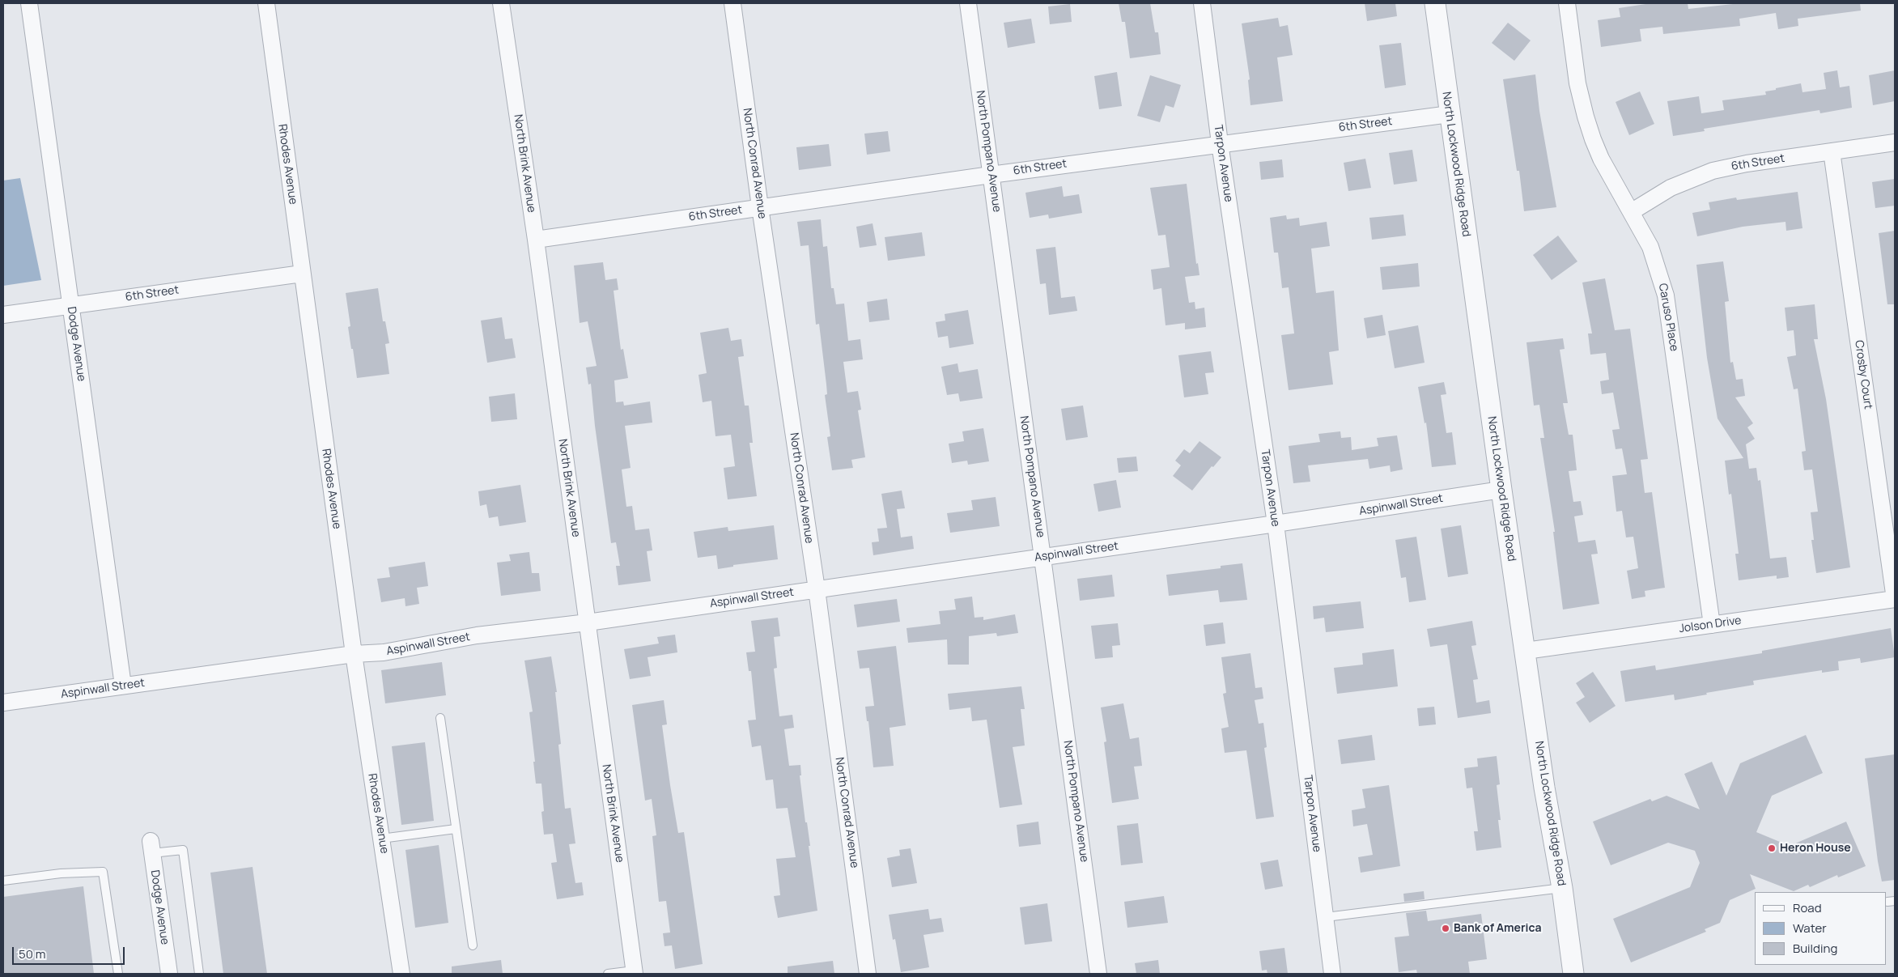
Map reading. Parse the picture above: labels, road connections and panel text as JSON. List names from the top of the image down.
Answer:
{
  "streets": {
    "street": [
      "6th Street",
      "North Pompano Avenue",
      "North Brink Avenue",
      "North Conrad Avenue",
      "Tarpon Avenue",
      "Rhodes Avenue",
      "North Lockwood Ridge Road",
      "Caruso Place",
      "Dodge Avenue",
      "Crosby Court",
      "Aspinwall Street",
      "Jolson Drive"
    ]
  },
  "crossings": [
    ["6th Street", "North Pompano Avenue"],
    ["6th Street", "North Brink Avenue"],
    ["6th Street", "North Conrad Avenue"],
    ["6th Street", "Tarpon Avenue"],
    ["6th Street", "Rhodes Avenue"],
    ["6th Street", "North Lockwood Ridge Road"],
    ["6th Street", "Caruso Place"],
    ["6th Street", "Dodge Avenue"],
    ["6th Street", "Crosby Court"],
    ["North Pompano Avenue", "Aspinwall Street"],
    ["North Brink Avenue", "Aspinwall Street"],
    ["North Conrad Avenue", "Aspinwall Street"],
    ["Tarpon Avenue", "Aspinwall Street"],
    ["Rhodes Avenue", "Aspinwall Street"],
    ["North Lockwood Ridge Road", "Aspinwall Street"],
    ["North Lockwood Ridge Road", "Jolson Drive"],
    ["Caruso Place", "Jolson Drive"],
    ["Dodge Avenue", "Aspinwall Street"],
    ["Crosby Court", "Jolson Drive"]
  ],
  "places": ["Heron House", "Bank of America"],
  "legend": ["Road", "Water", "Building"],
  "scale_bar": "50 m"
}
